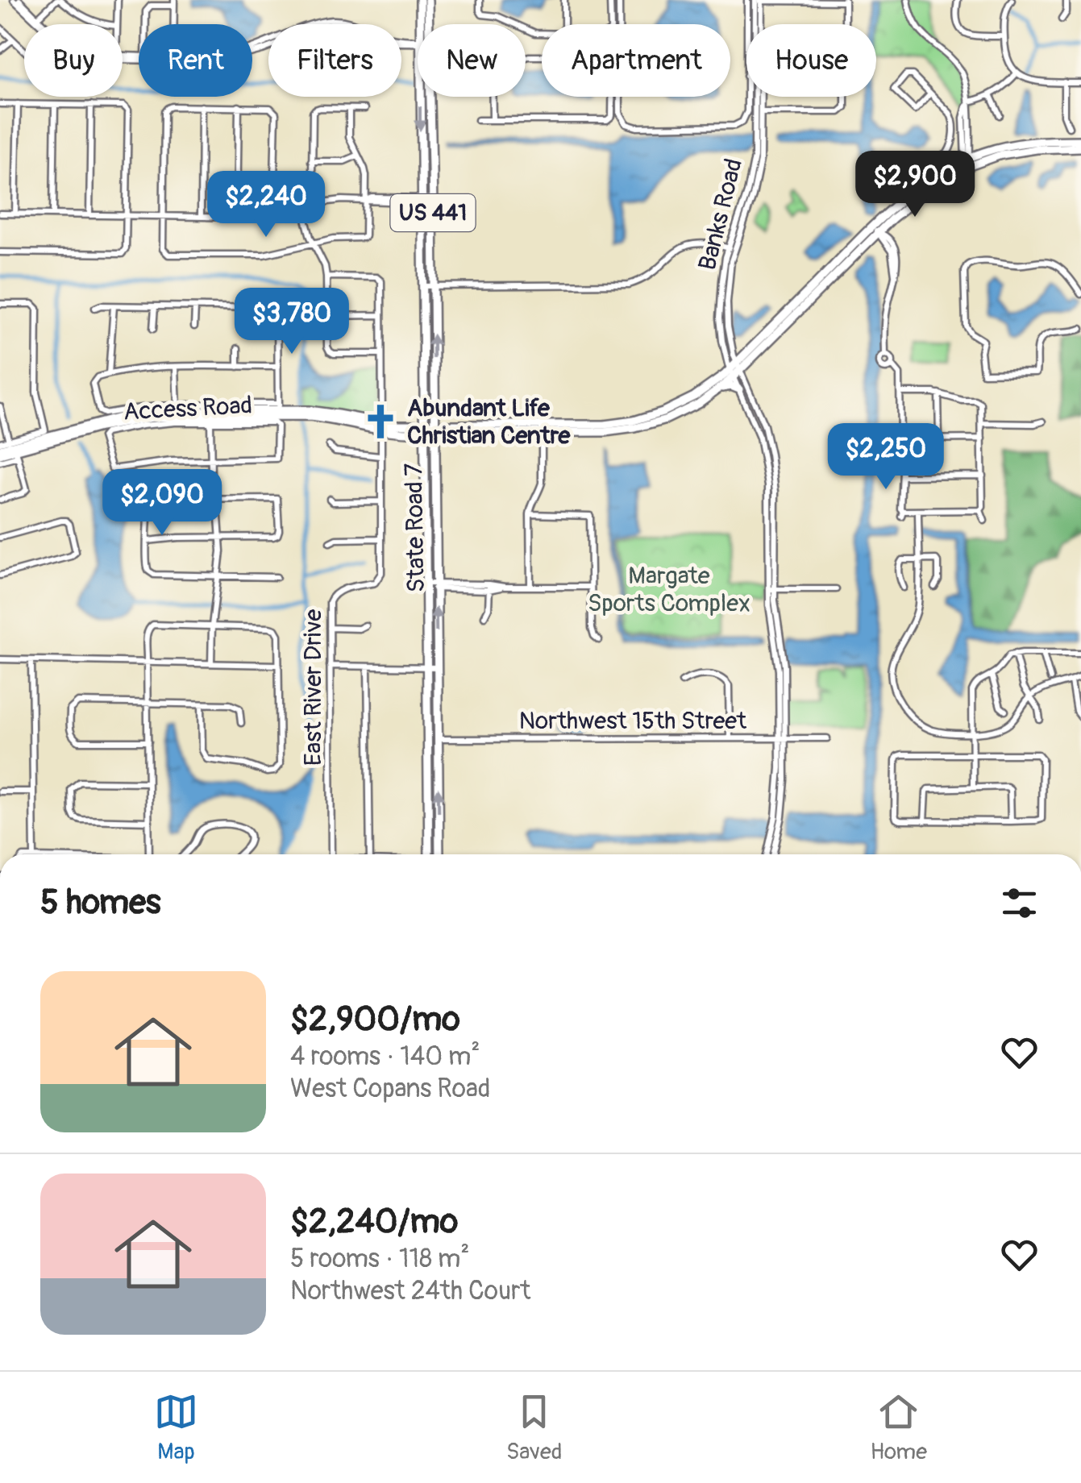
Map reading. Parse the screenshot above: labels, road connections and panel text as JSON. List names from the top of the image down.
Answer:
{
  "streets": {
    "main road": ["US 441", "State Road 7"],
    "street": [
      "Banks Road",
      "Access Road",
      "East River Drive",
      "Northwest 15th Street"
    ]
  },
  "crossings": [
    ["Banks Road", "Northwest 15th Street"],
    ["State Road 7", "Northwest 15th Street"]
  ],
  "parks": ["Margate Sports Complex"],
  "places": {
    "church": ["Abundant Life Christian Centre"]
  },
  "page": {
    "chip": [
      "Buy",
      "Rent",
      "Filters",
      "New",
      "Apartment",
      "House"
    ],
    "price": [
      "$2,900",
      "$2,240",
      "$3,780",
      "$2,250",
      "$2,090"
    ],
    "heading": "5 homes",
    "list": [
      {
        "name": "$2,900/mo",
        "note": "4 rooms · 140 m² · West Copans Road"
      },
      {
        "name": "$2,240/mo",
        "note": "5 rooms · 118 m² · Northwest 24th Court"
      }
    ],
    "tabs": ["Map", "Saved", "Home"]
  }
}
